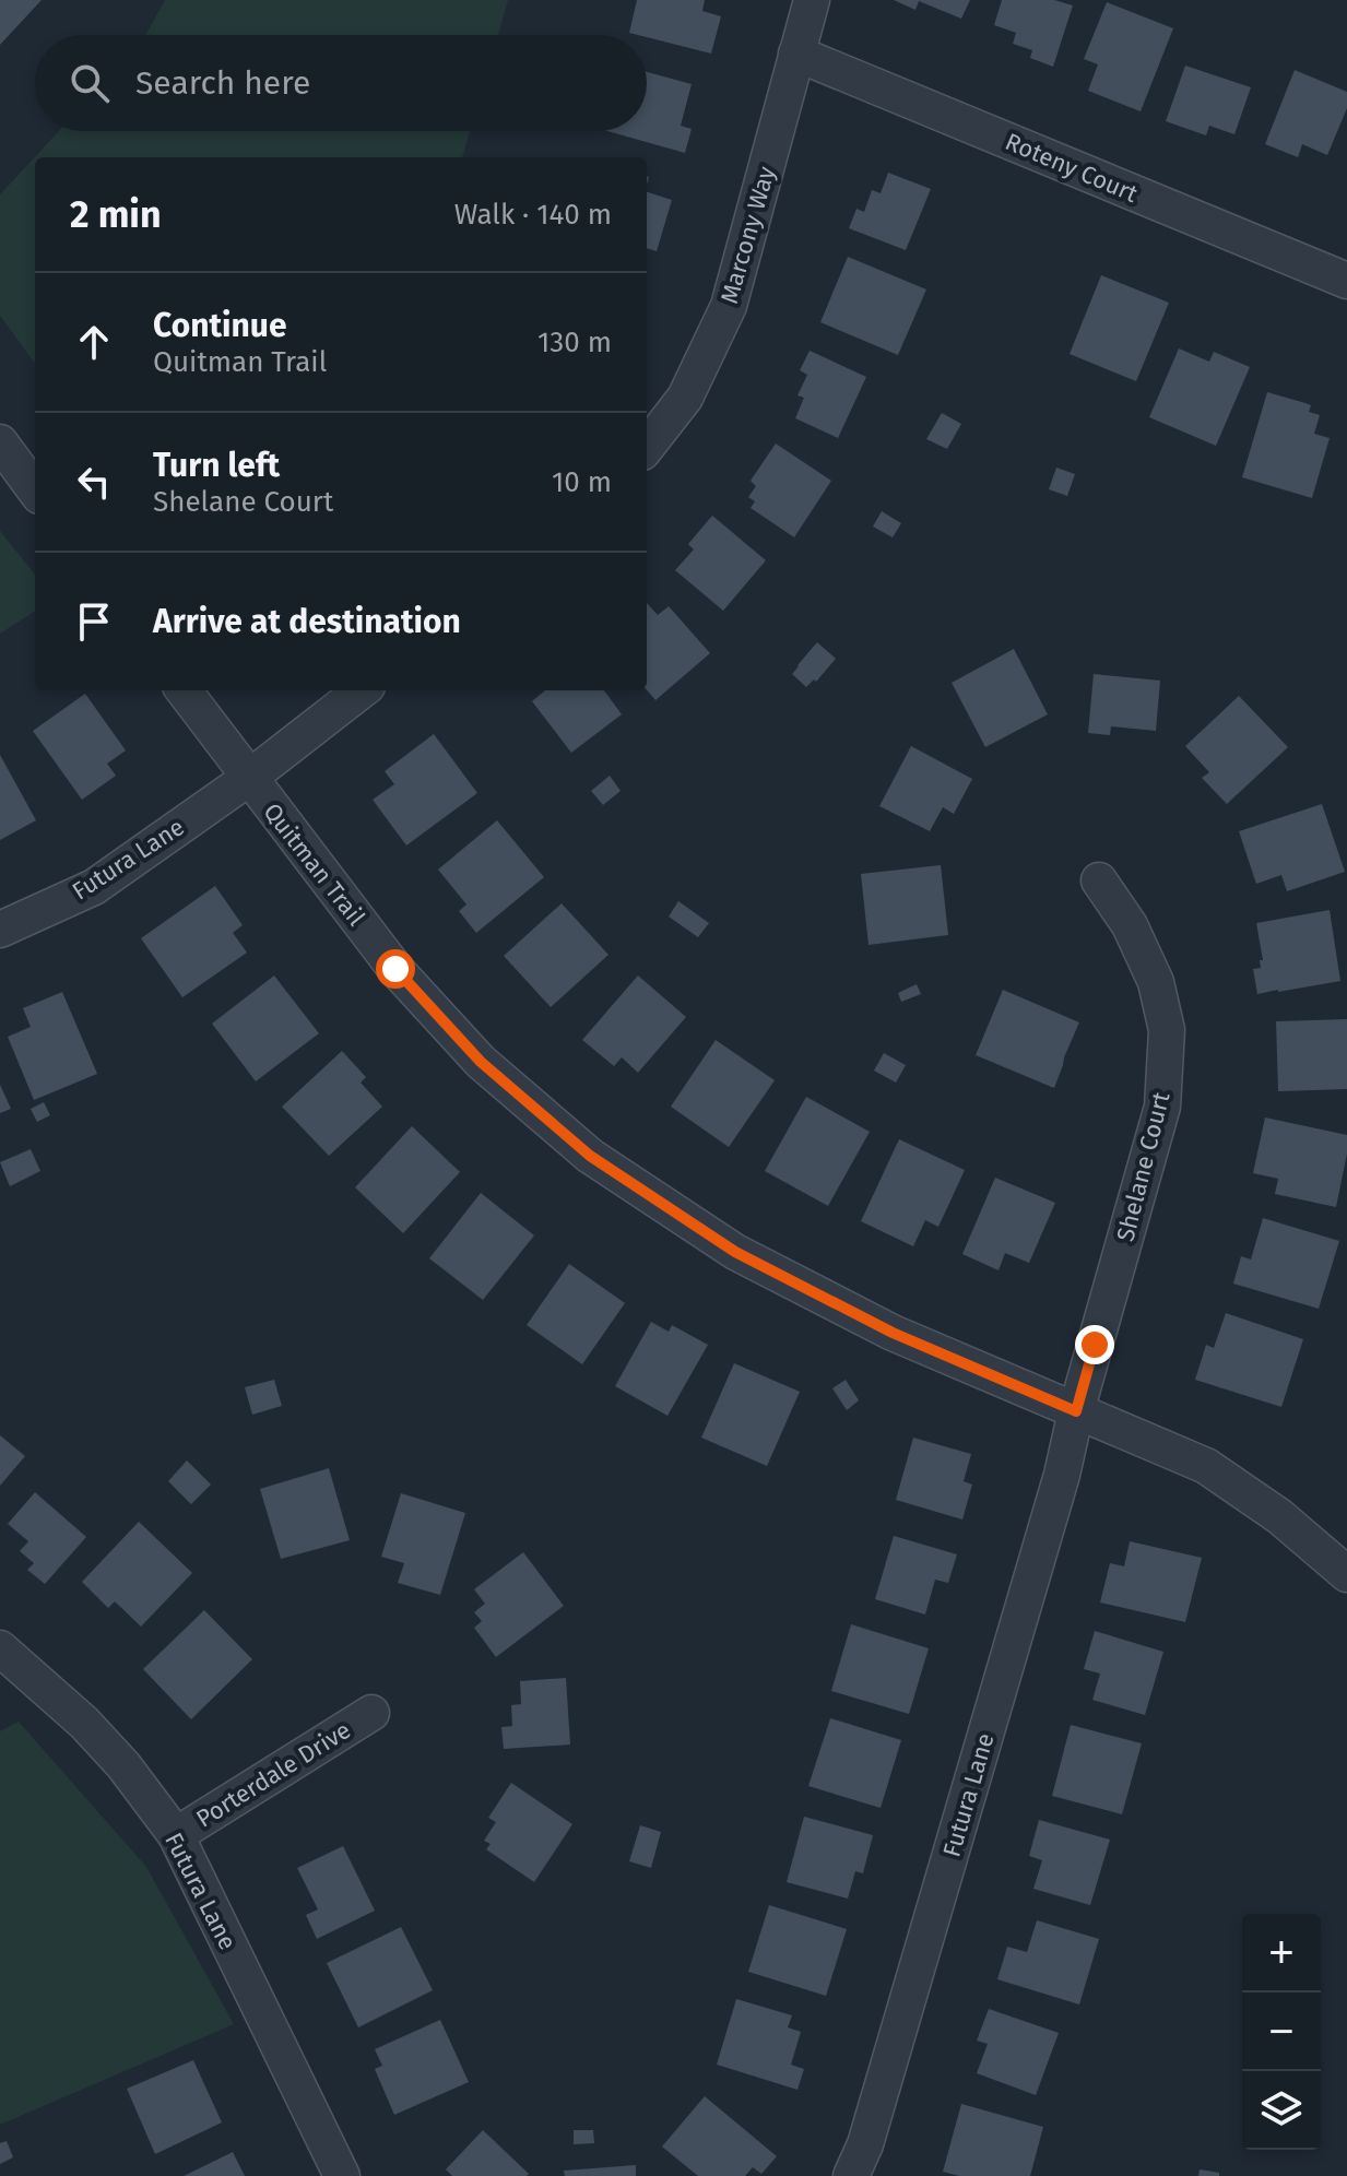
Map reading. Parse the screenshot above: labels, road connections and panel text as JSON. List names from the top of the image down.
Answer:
{
  "streets": {
    "street": [
      "Roteny Court",
      "Marcony Way",
      "Futura Lane",
      "Quitman Trail",
      "Shelane Court",
      "Porterdale Drive"
    ]
  },
  "crossings": [
    ["Roteny Court", "Marcony Way"],
    ["Futura Lane", "Quitman Trail"],
    ["Futura Lane", "Shelane Court"],
    ["Futura Lane", "Porterdale Drive"],
    ["Quitman Trail", "Shelane Court"]
  ],
  "page": {
    "search": "Search here",
    "heading": ["2 min", "Walk · 140 m"],
    "list": [
      ["Continue", "Quitman Trail", "130 m"],
      ["Turn left", "Shelane Court", "10 m"],
      "Arrive at destination"
    ],
    "map_buttons": ["+", "−"]
  }
}
